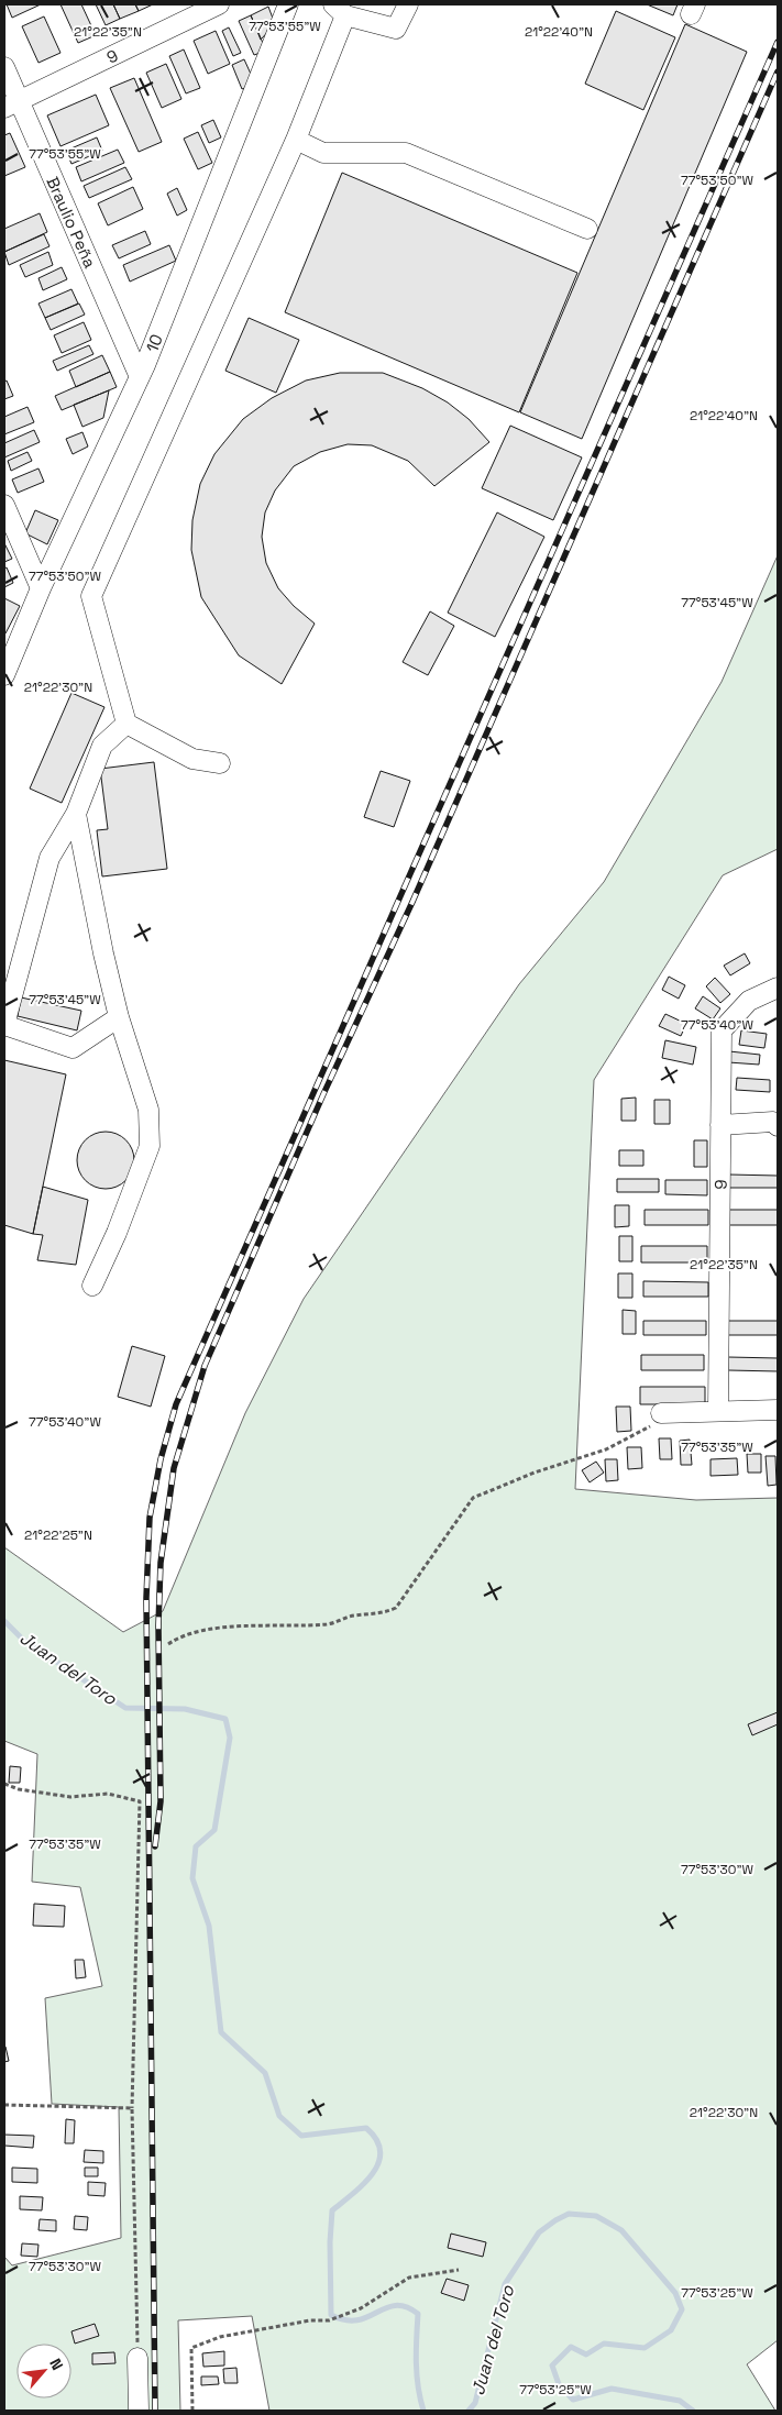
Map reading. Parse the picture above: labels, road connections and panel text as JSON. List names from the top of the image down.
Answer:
{
  "streets": {
    "street": ["9", "Braulio Peña", "10"]
  },
  "crossings": [
    ["9", "Braulio Peña"],
    ["Braulio Peña", "10"]
  ],
  "water": ["Juan del Toro"],
  "north": "top right",
  "coordinates": [
    "77°53'55\"W",
    "21°22'35\"N",
    "21°22'40\"N",
    "77°53'50\"W",
    "77°53'45\"W",
    "21°22'30\"N",
    "77°53'40\"W",
    "77°53'35\"W",
    "21°22'25\"N",
    "77°53'30\"W",
    "77°53'25\"W"
  ]
}
